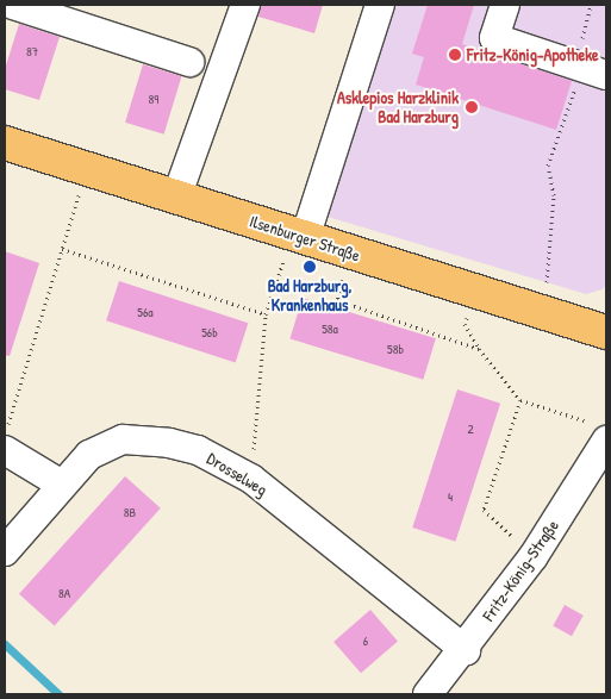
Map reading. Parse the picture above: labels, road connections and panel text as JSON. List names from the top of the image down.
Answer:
{
  "streets": {
    "main road": ["Ilsenburger Straße"],
    "street": ["Drosselweg", "Fritz-König-Straße"]
  },
  "crossings": [
    ["Drosselweg", "Fritz-König-Straße"]
  ],
  "places": ["Fritz-König-Apotheke", "Asklepios Harzklinik Bad Harzburg", "Bad Harzburg, Krankenhaus"],
  "house_numbers": [
    "87",
    "89",
    "56a",
    "58a",
    "56b",
    "58b",
    "2",
    "4",
    "8B",
    "8A",
    "6"
  ]
}
